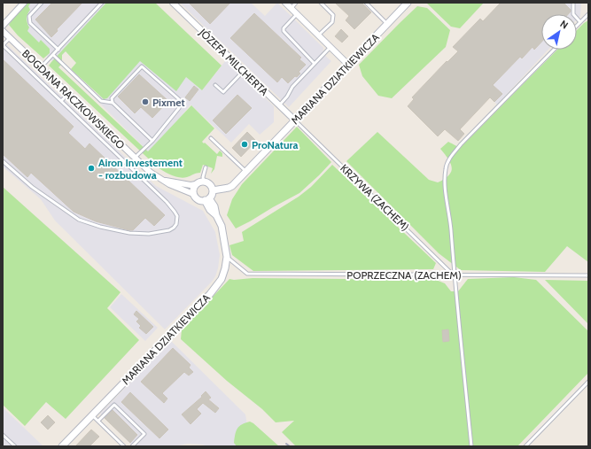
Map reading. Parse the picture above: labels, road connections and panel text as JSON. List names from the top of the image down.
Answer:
{
  "streets": {
    "street": ["JÓZEFA MILCHERTA", "MARIANA DZIATKIEWICZA", "BOGDANA RACZKOWSKIEGO"],
    "lane": ["KRZYWA (ZACHEM)", "POPRZECZNA (ZACHEM)"]
  },
  "crossings": [
    ["JÓZEFA MILCHERTA", "MARIANA DZIATKIEWICZA"],
    ["JÓZEFA MILCHERTA", "KRZYWA (ZACHEM)"],
    ["MARIANA DZIATKIEWICZA", "BOGDANA RACZKOWSKIEGO"],
    ["MARIANA DZIATKIEWICZA", "KRZYWA (ZACHEM)"],
    ["MARIANA DZIATKIEWICZA", "POPRZECZNA (ZACHEM)"],
    ["KRZYWA (ZACHEM)", "POPRZECZNA (ZACHEM)"]
  ],
  "places": ["Pixmet", "ProNatura", "Airon Investement - rozbudowa"],
  "north": "top right"
}
